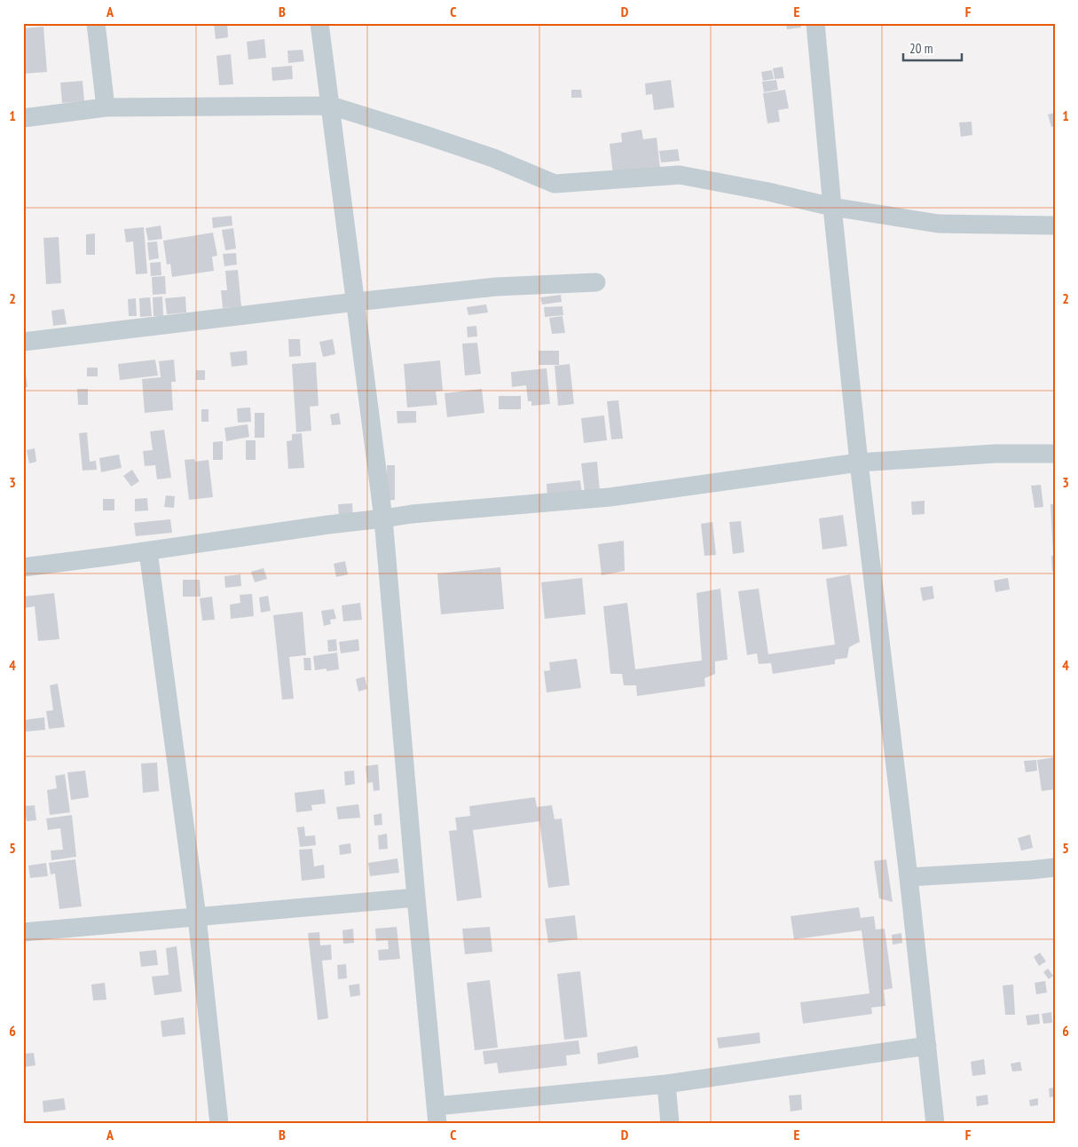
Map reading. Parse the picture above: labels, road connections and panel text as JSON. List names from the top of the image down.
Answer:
{
  "scale_bar": "20 m",
  "grid": {
    "columns": [
      "A",
      "B",
      "C",
      "D",
      "E",
      "F"
    ],
    "rows": [
      "1",
      "2",
      "3",
      "4",
      "5",
      "6"
    ]
  }
}
